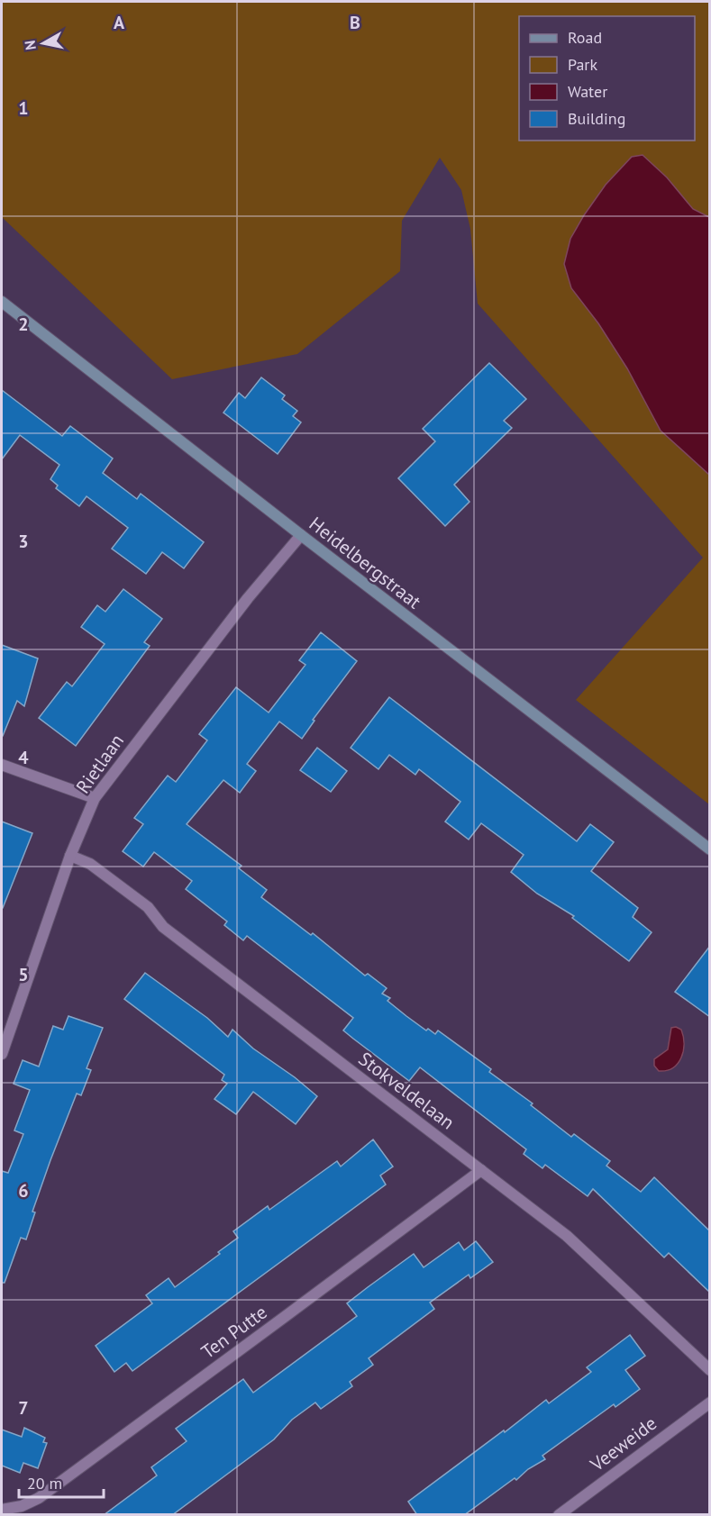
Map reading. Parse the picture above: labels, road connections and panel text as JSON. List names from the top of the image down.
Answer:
{
  "streets": {
    "main road": ["Heidelbergstraat"],
    "street": [
      "Rietlaan",
      "Stokveldelaan",
      "Ten Putte",
      "Veeweide"
    ]
  },
  "crossings": [
    ["Heidelbergstraat", "Rietlaan"],
    ["Rietlaan", "Stokveldelaan"],
    ["Stokveldelaan", "Ten Putte"]
  ],
  "legend": [
    "Road",
    "Park",
    "Water",
    "Building"
  ],
  "scale_bar": "20 m",
  "north": "left",
  "grid": {
    "columns": ["A", "B"],
    "rows": [
      "1",
      "2",
      "3",
      "4",
      "5",
      "6",
      "7"
    ]
  }
}
